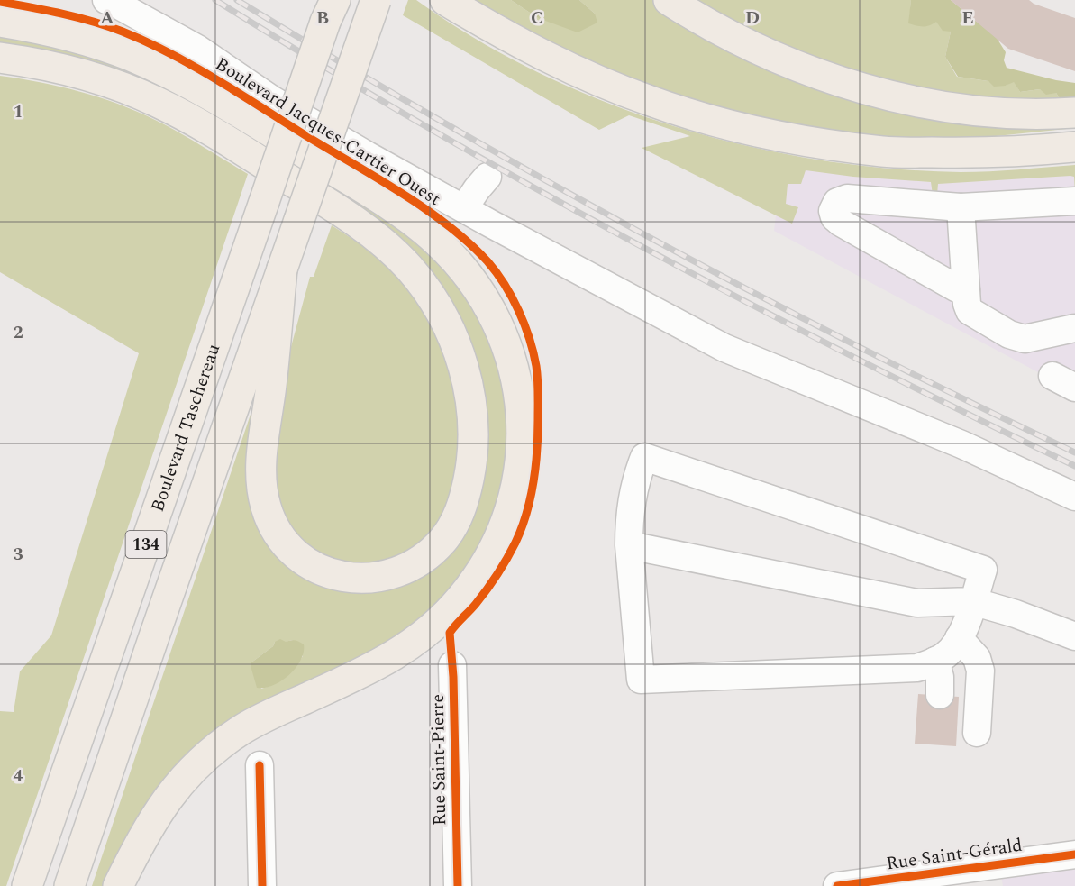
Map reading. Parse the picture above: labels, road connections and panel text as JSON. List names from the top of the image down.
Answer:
{
  "streets": {
    "highway": ["Boulevard Taschereau", "134"],
    "street": ["Rue Saint-Pierre", "Rue Saint-Gérald"],
    "cycle path": ["Boulevard Jacques-Cartier Ouest"]
  },
  "grid": {
    "columns": [
      "A",
      "B",
      "C",
      "D",
      "E"
    ],
    "rows": [
      "1",
      "2",
      "3",
      "4"
    ]
  }
}
